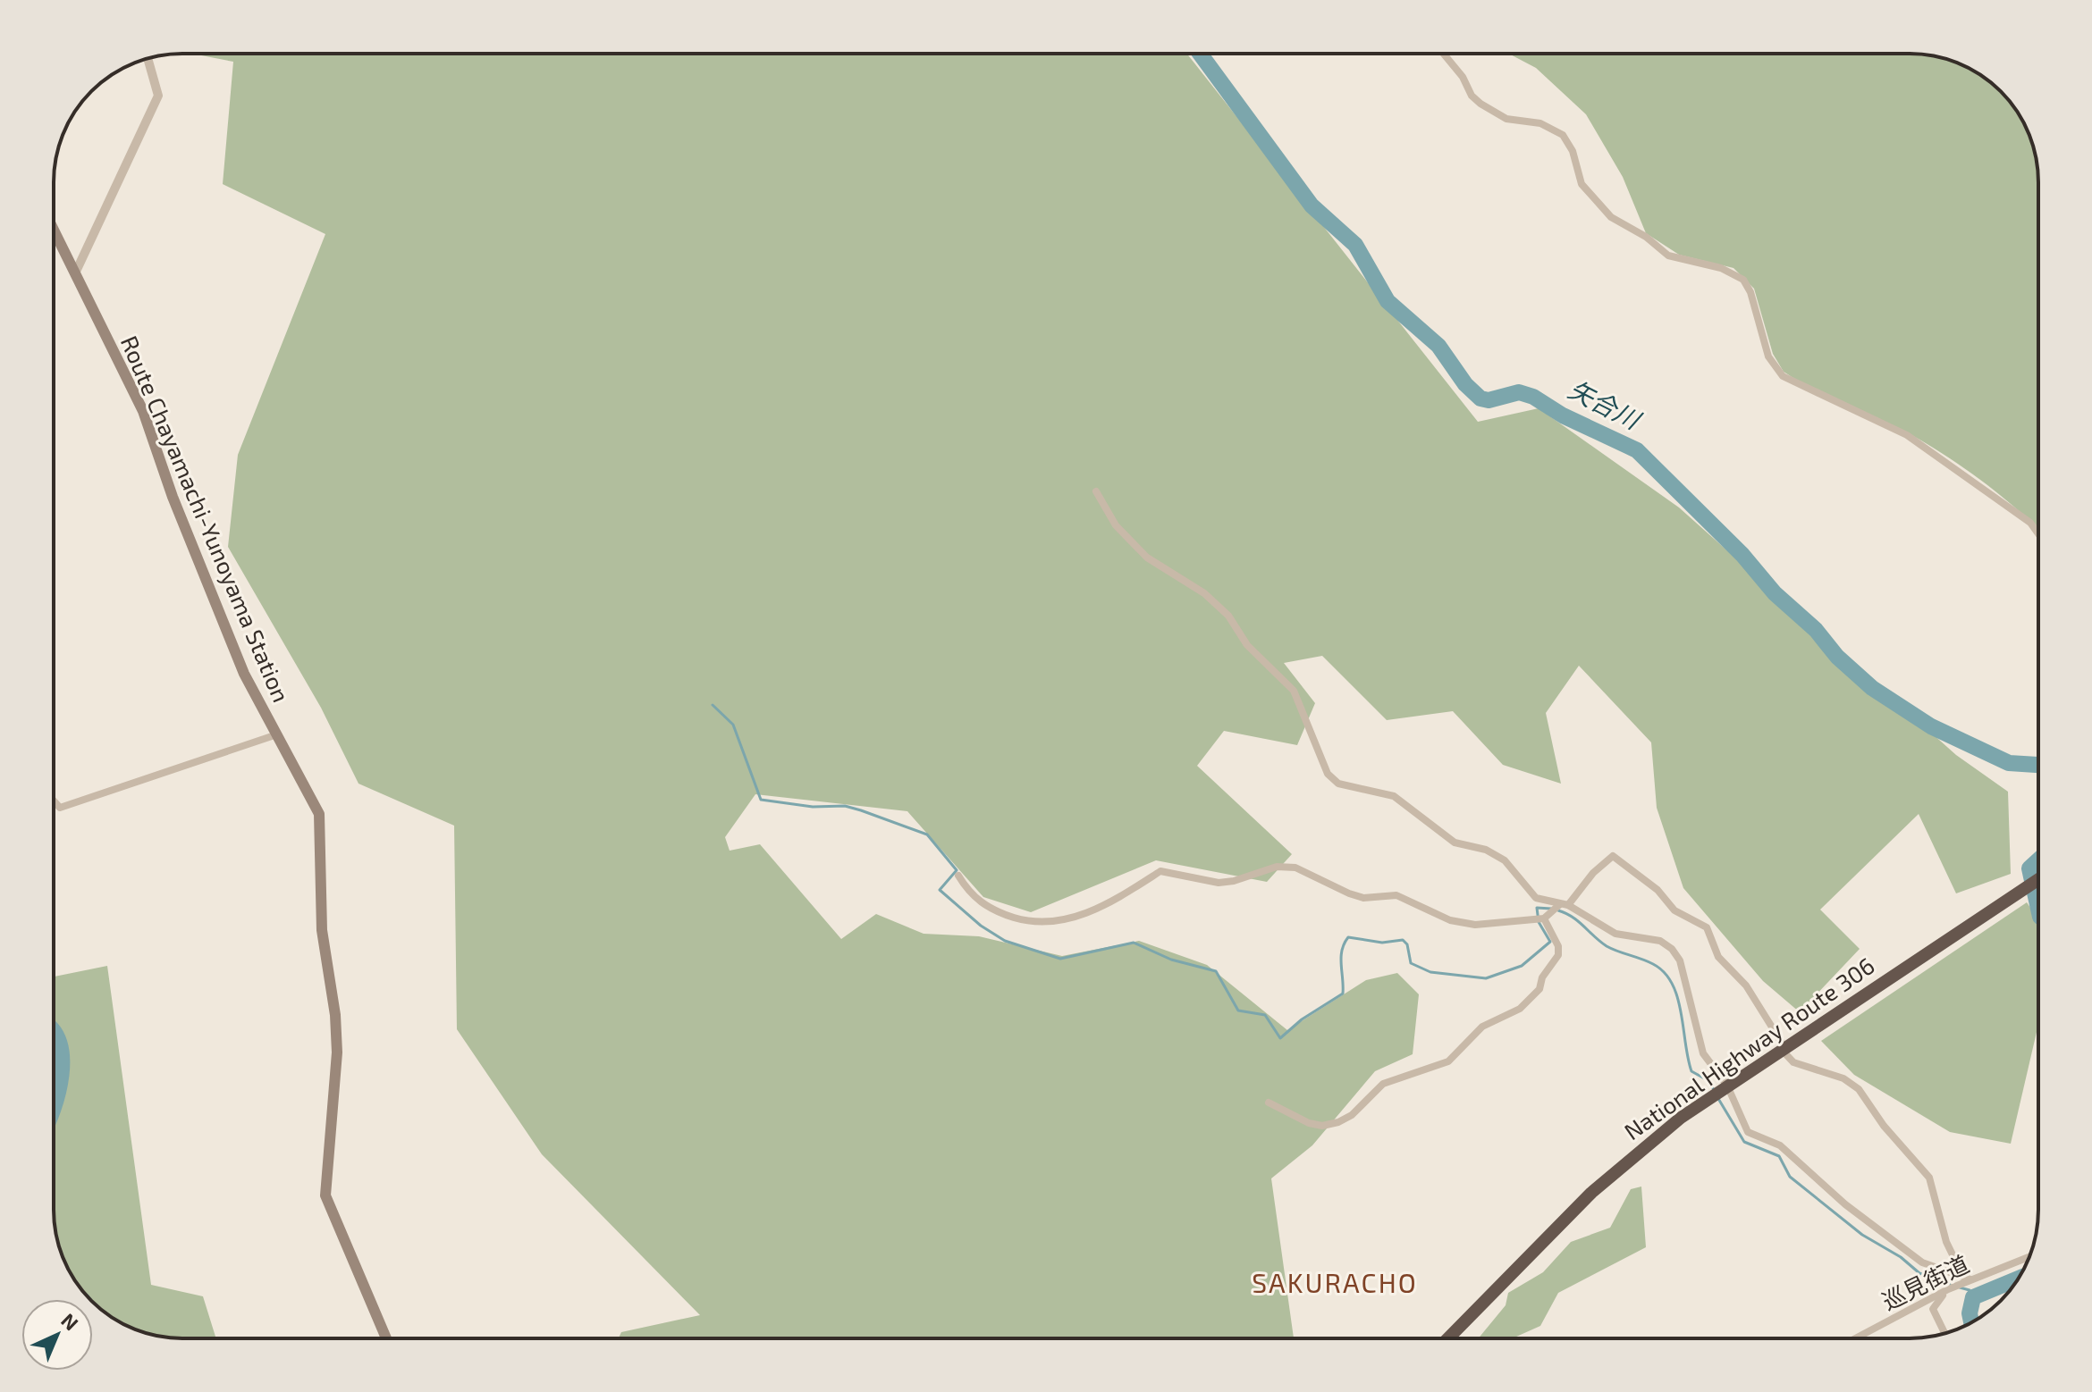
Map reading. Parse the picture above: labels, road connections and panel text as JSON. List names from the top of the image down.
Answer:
{
  "streets": {
    "highway": ["National Highway Route 306"],
    "main road": ["Route Chayamachi-Yunoyama Station"],
    "street": ["巡見街道"]
  },
  "districts": ["SAKURACHO"],
  "water": ["矢合川"],
  "north": "top right"
}
